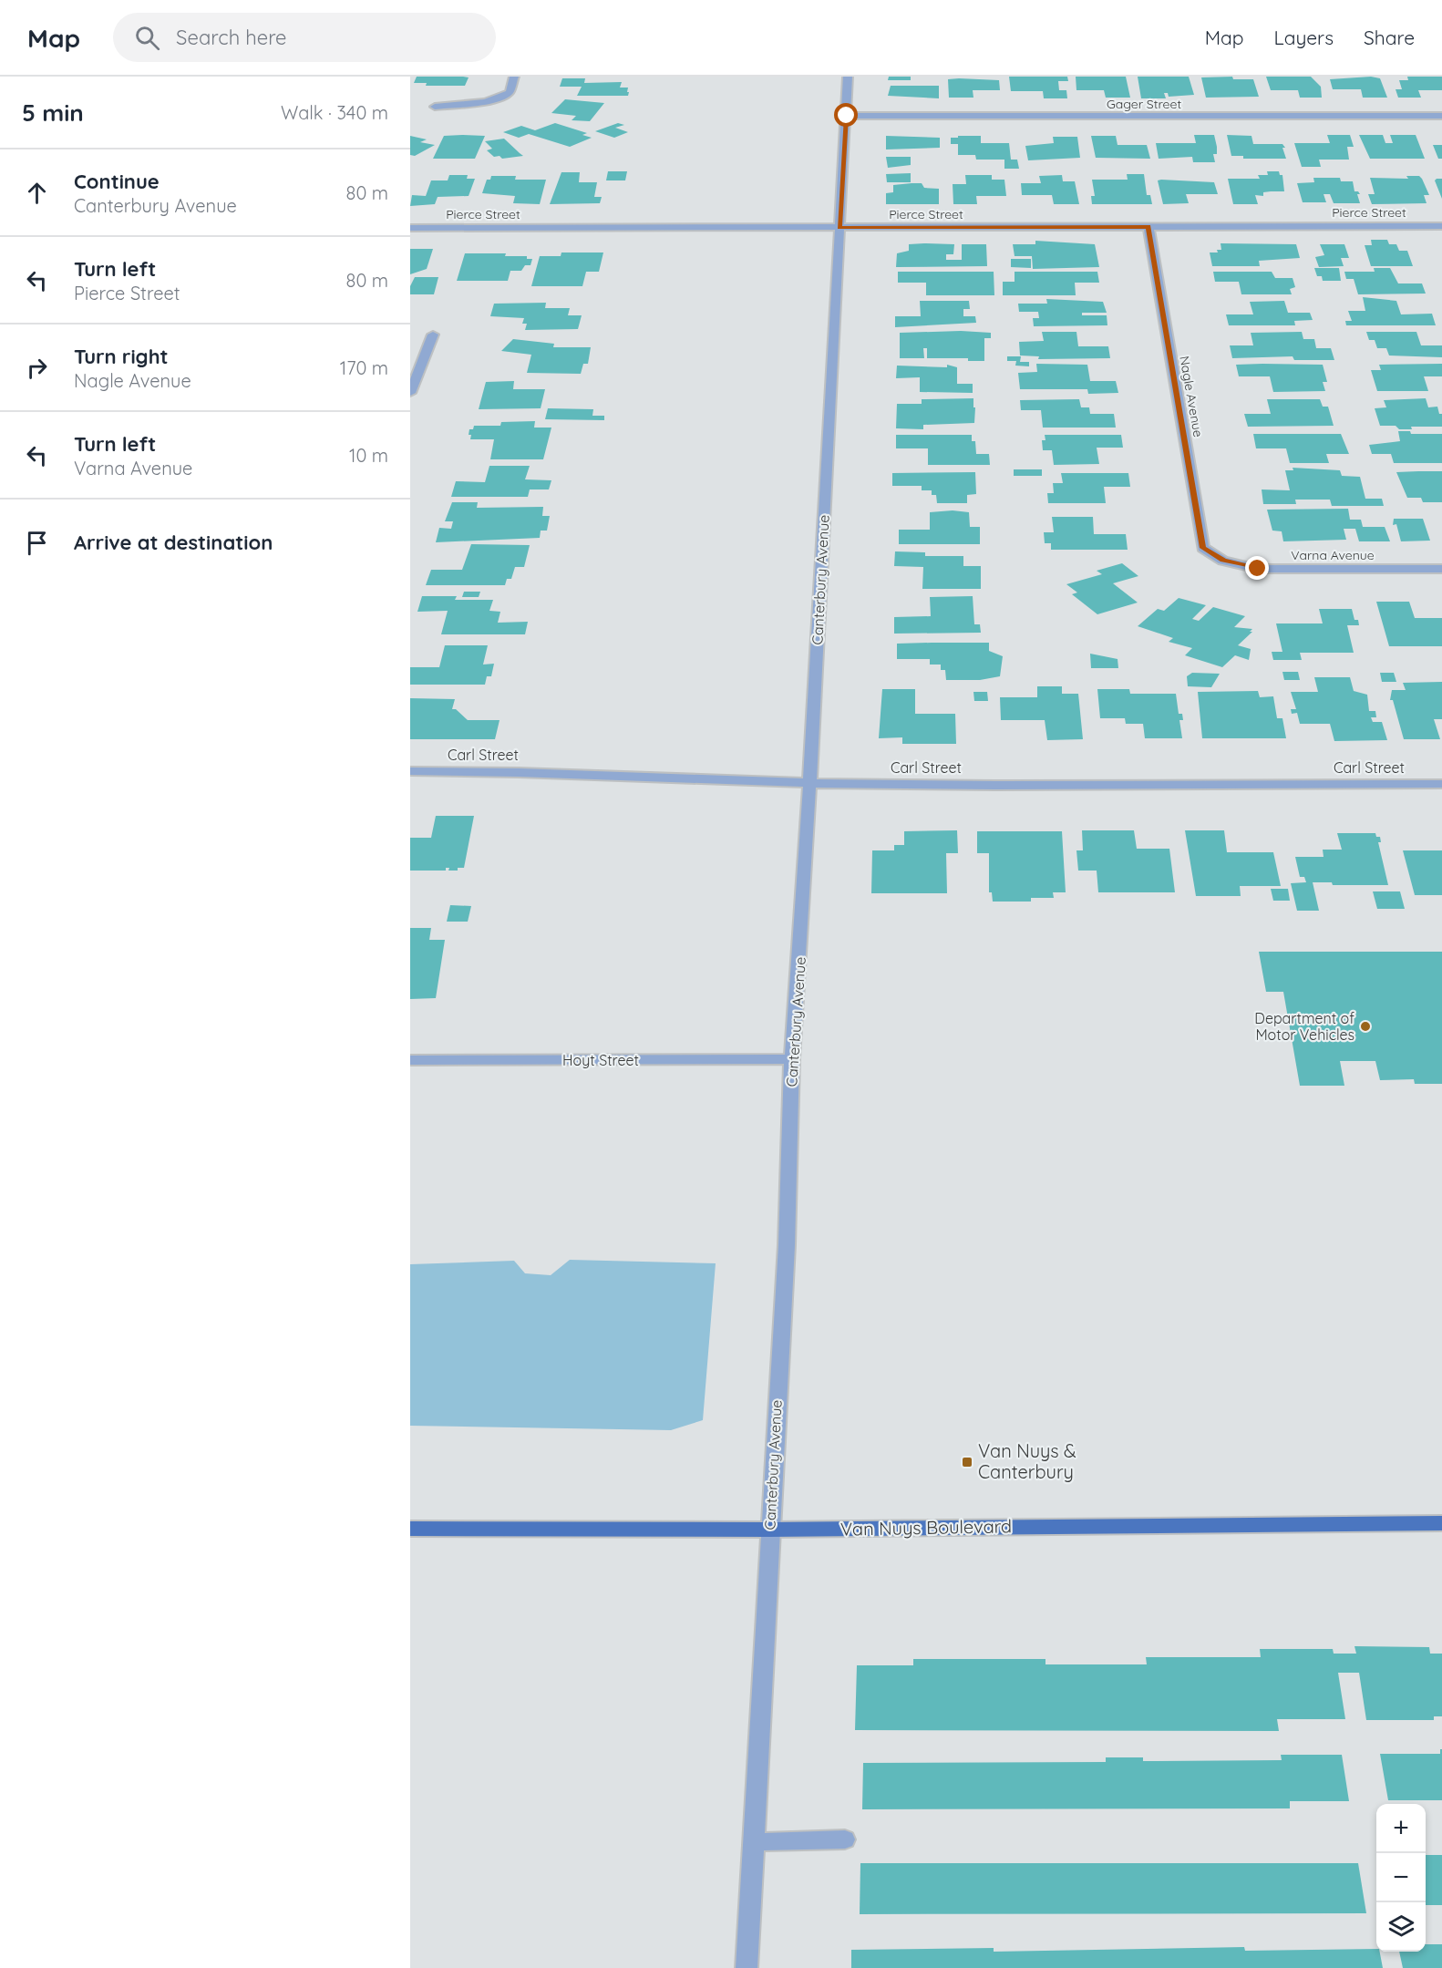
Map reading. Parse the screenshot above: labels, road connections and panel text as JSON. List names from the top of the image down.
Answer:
{
  "streets": {
    "main road": ["Van Nuys Boulevard"],
    "street": [
      "Gager Street",
      "Pierce Street",
      "Nagle Avenue",
      "Varna Avenue",
      "Canterbury Avenue",
      "Carl Street",
      "Hoyt Street"
    ]
  },
  "crossings": [
    ["Gager Street", "Canterbury Avenue"],
    ["Pierce Street", "Nagle Avenue"],
    ["Pierce Street", "Canterbury Avenue"],
    ["Nagle Avenue", "Varna Avenue"],
    ["Canterbury Avenue", "Carl Street"],
    ["Canterbury Avenue", "Hoyt Street"],
    ["Canterbury Avenue", "Van Nuys Boulevard"]
  ],
  "places": {
    "other": ["Department of Motor Vehicles"],
    "transit": ["Van Nuys & Canterbury"]
  },
  "page": {
    "header": "Map",
    "search": "Search here",
    "nav": ["Map", "Layers", "Share"],
    "heading": ["5 min", "Walk · 340 m"],
    "list": [
      ["Continue", "Canterbury Avenue", "80 m"],
      ["Turn left", "Pierce Street", "80 m"],
      ["Turn right", "Nagle Avenue", "170 m"],
      ["Turn left", "Varna Avenue", "10 m"],
      "Arrive at destination"
    ],
    "map_buttons": ["+", "−"]
  }
}
